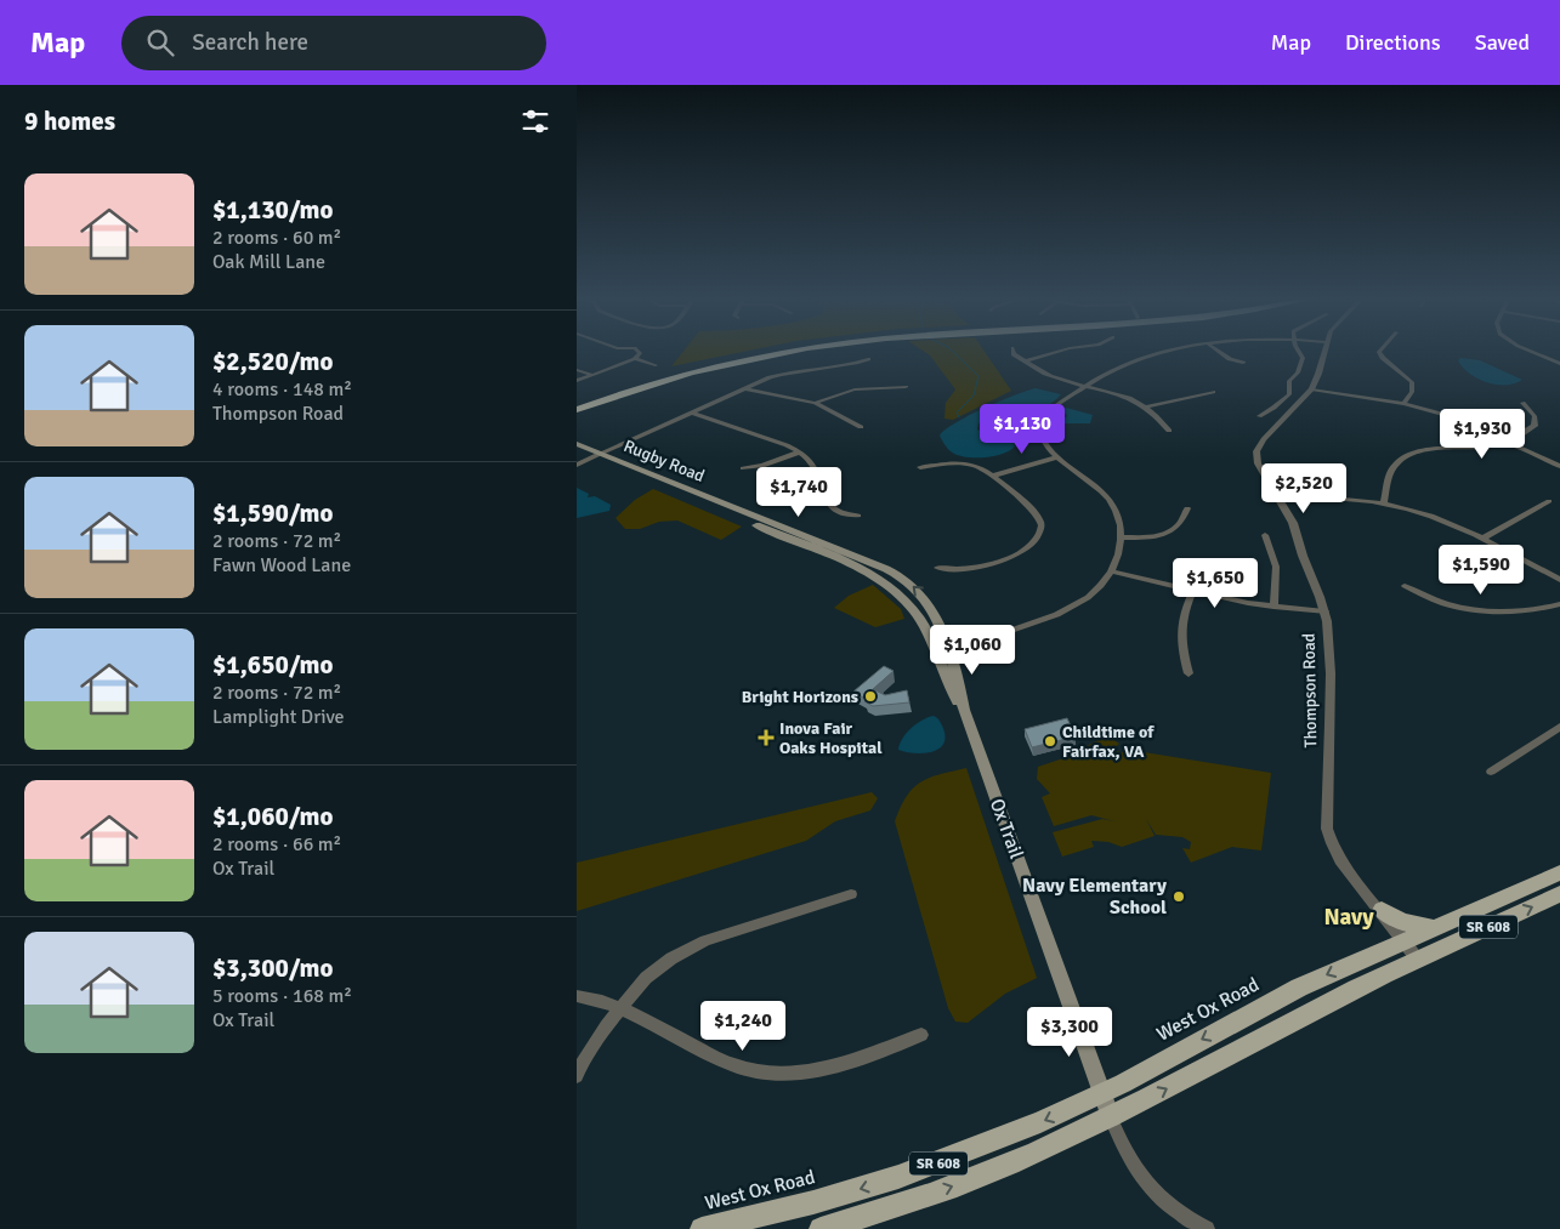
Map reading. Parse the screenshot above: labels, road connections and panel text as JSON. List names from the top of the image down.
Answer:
{
  "streets": {
    "main road": [
      "Rugby Road",
      "Ox Trail",
      "SR 608",
      "West Ox Road"
    ],
    "street": ["Thompson Road"]
  },
  "crossings": [
    ["Rugby Road", "Ox Trail"],
    ["Thompson Road", "SR 608"],
    ["Thompson Road", "West Ox Road"],
    ["Ox Trail", "SR 608"],
    ["Ox Trail", "West Ox Road"]
  ],
  "districts": ["Navy"],
  "places": {
    "other": ["Bright Horizons", "Childtime of Fairfax, VA", "Navy Elementary School"],
    "health": ["Inova Fair Oaks Hospital"]
  },
  "page": {
    "header": "Map",
    "search": "Search here",
    "nav": ["Map", "Directions", "Saved"],
    "heading": "9 homes",
    "list": [
      {
        "name": "$1,130/mo",
        "note": "2 rooms · 60 m² · Oak Mill Lane"
      },
      {
        "name": "$2,520/mo",
        "note": "4 rooms · 148 m² · Thompson Road"
      },
      {
        "name": "$1,590/mo",
        "note": "2 rooms · 72 m² · Fawn Wood Lane"
      },
      {
        "name": "$1,650/mo",
        "note": "2 rooms · 72 m² · Lamplight Drive"
      },
      {
        "name": "$1,060/mo",
        "note": "2 rooms · 66 m² · Ox Trail"
      },
      {
        "name": "$3,300/mo",
        "note": "5 rooms · 168 m² · Ox Trail"
      }
    ],
    "price": [
      "$1,130",
      "$1,930",
      "$2,520",
      "$1,740",
      "$1,590",
      "$1,650",
      "$1,060",
      "$1,240",
      "$3,300"
    ]
  }
}
